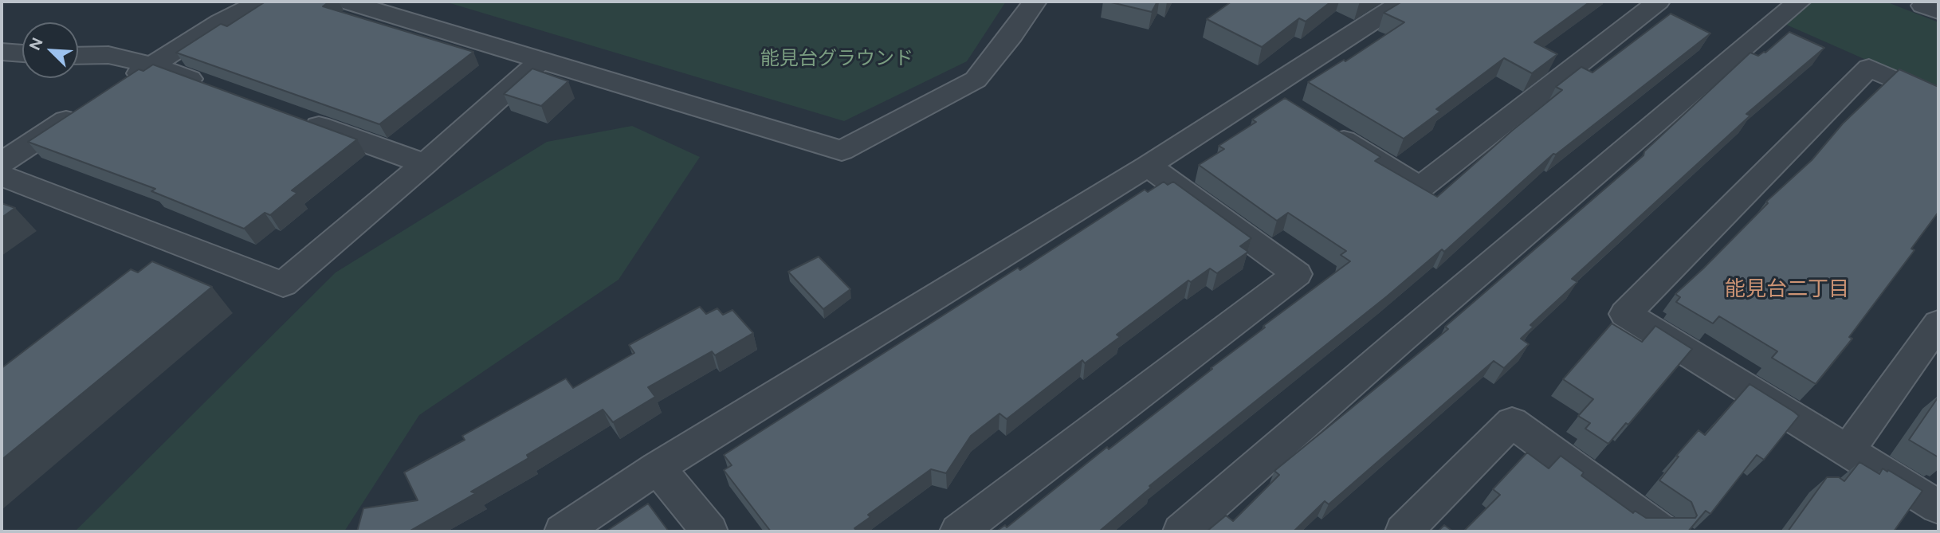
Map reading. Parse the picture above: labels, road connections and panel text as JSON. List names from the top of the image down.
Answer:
{
  "districts": ["能見台二丁目"],
  "parks": ["能見台グラウンド"],
  "north": "top left"
}
